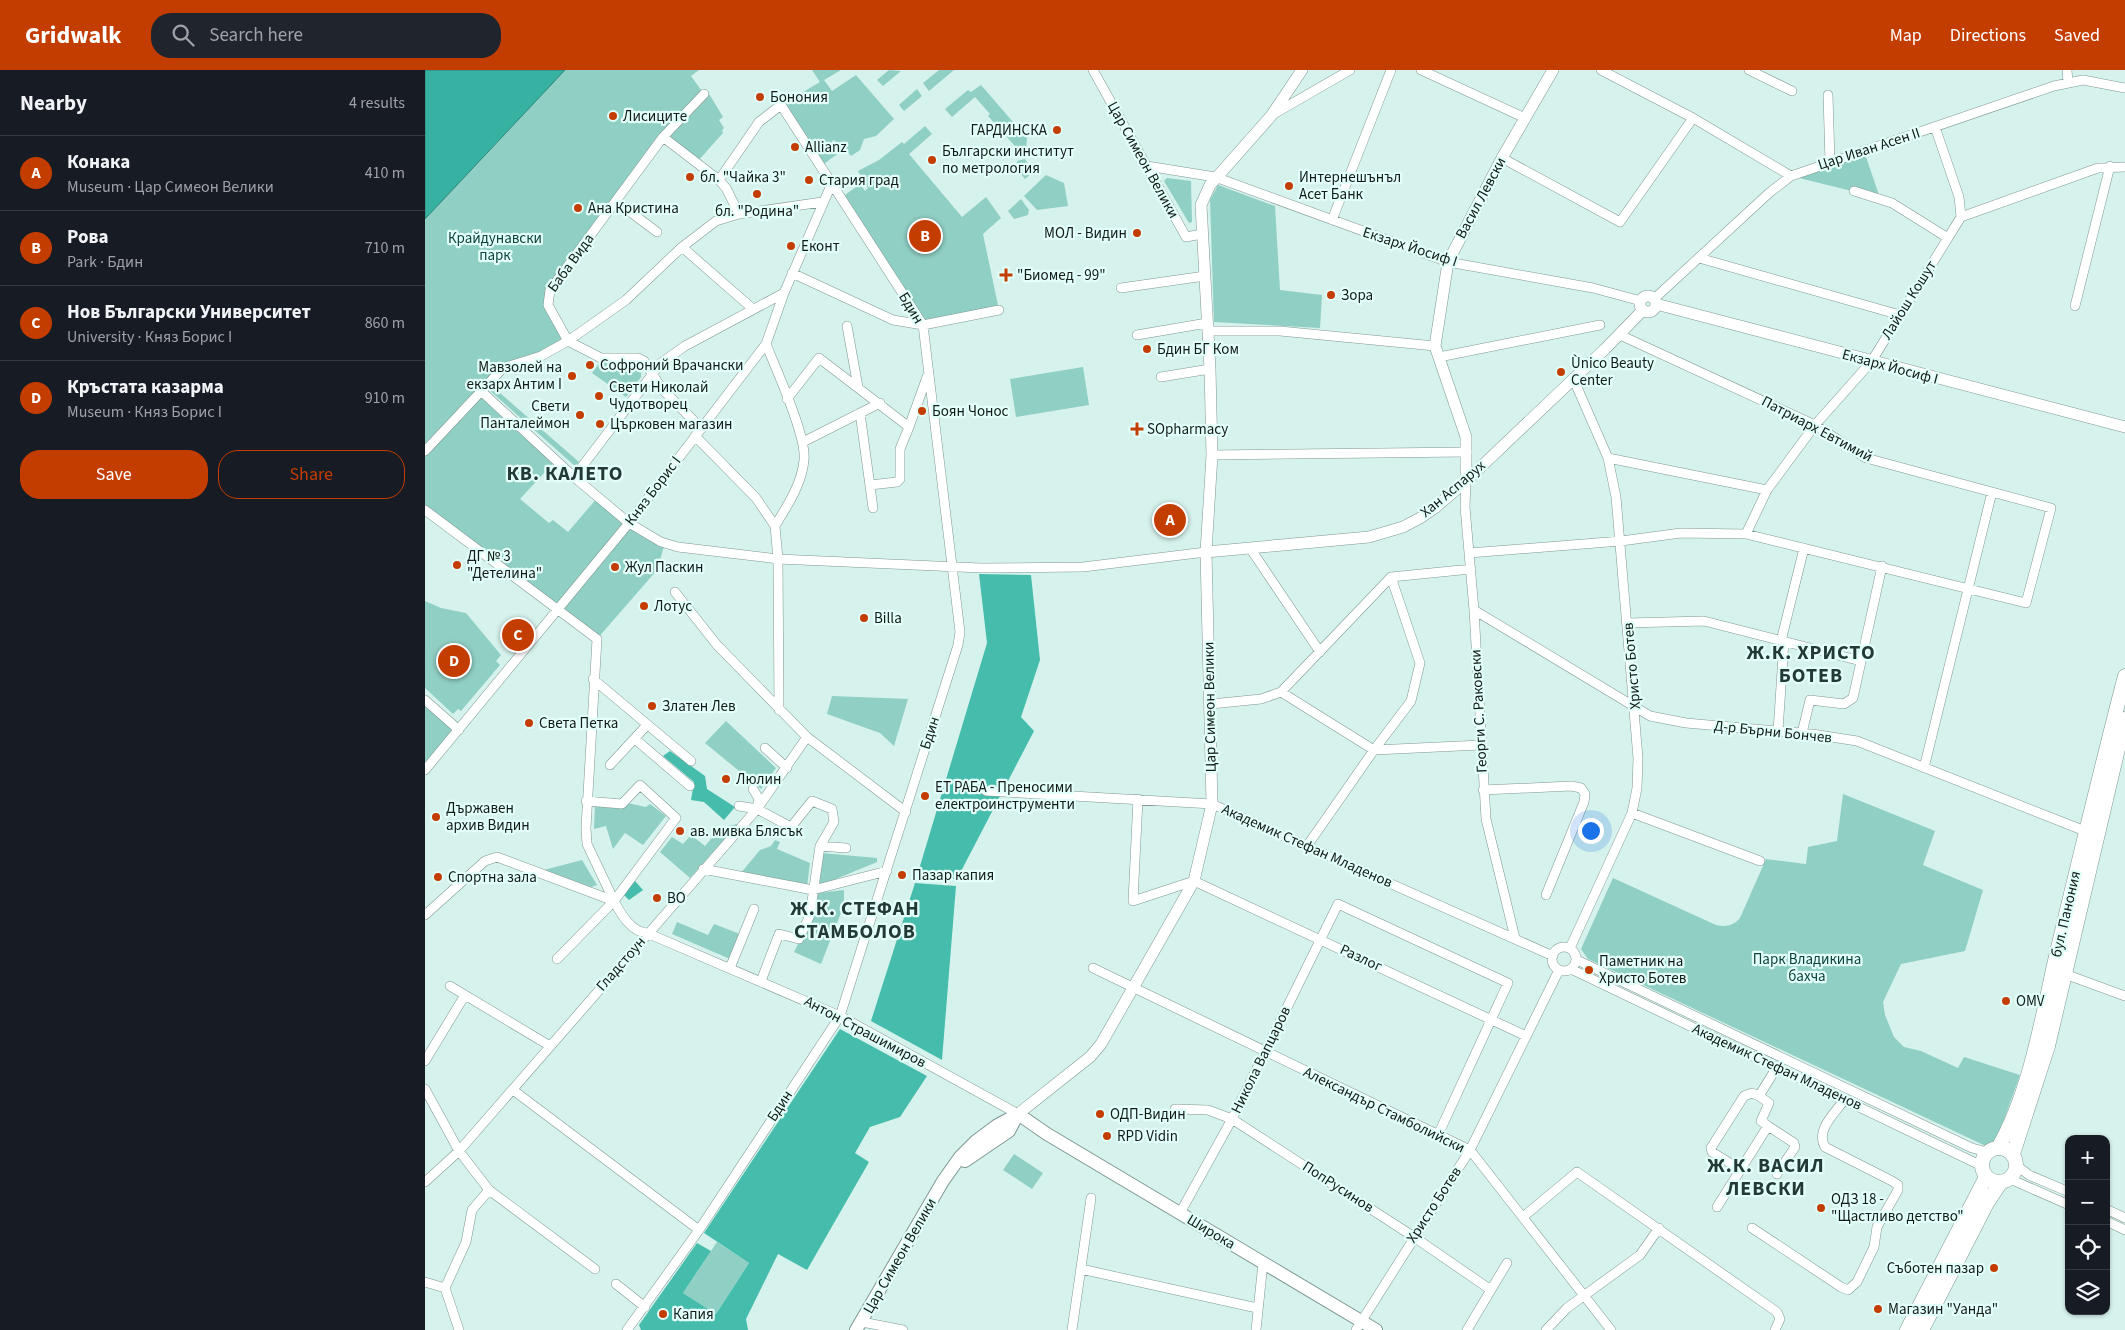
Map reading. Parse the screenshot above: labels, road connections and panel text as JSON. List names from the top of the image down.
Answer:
{
  "streets": {
    "main road": [
      "Цар Симеон Велики",
      "бул. Панония",
      "Антон Страшимиров",
      "Широка"
    ],
    "street": [
      "Цар Иван Асен II",
      "Васил Левски",
      "Екзарх Йосиф I",
      "Баба Вида",
      "Лайош Кошут",
      "Бдин",
      "Патриарх Евтимий",
      "Хан Аспарух",
      "Княз Борис I",
      "Христо Ботев",
      "Георги С. Раковски",
      "Д-р Бърни Бончев",
      "Академик Стефан Младенов",
      "Разлог",
      "Гладстоун",
      "Никола Вапцаров",
      "Александър Стамболийски",
      "ПопРусинов"
    ]
  },
  "crossings": [
    ["Цар Иван Асен II", "Екзарх Йосиф I"],
    ["Цар Симеон Велики", "Екзарх Йосиф I"],
    ["Цар Симеон Велики", "Хан Аспарух"],
    ["Цар Симеон Велики", "Академик Стефан Младенов"],
    ["Цар Симеон Велики", "Разлог"],
    ["Цар Симеон Велики", "Антон Страшимиров"],
    ["Цар Симеон Велики", "Александър Стамболийски"],
    ["Васил Левски", "Екзарх Йосиф I"],
    ["Васил Левски", "Хан Аспарух"],
    ["Васил Левски", "Георги С. Раковски"],
    ["Екзарх Йосиф I", "Лайош Кошут"],
    ["Екзарх Йосиф I", "Хан Аспарух"],
    ["Лайош Кошут", "Патриарх Евтимий"],
    ["Бдин", "Княз Борис I"],
    ["Бдин", "Антон Страшимиров"],
    ["Патриарх Евтимий", "Хан Аспарух"],
    ["Хан Аспарух", "Христо Ботев"],
    ["Хан Аспарух", "Георги С. Раковски"],
    ["Княз Борис I", "Антон Страшимиров"],
    ["Христо Ботев", "Д-р Бърни Бончев"],
    ["Христо Ботев", "Академик Стефан Младенов"],
    ["Христо Ботев", "Разлог"],
    ["Христо Ботев", "Александър Стамболийски"],
    ["Христо Ботев", "ПопРусинов"],
    ["Христо Ботев", "Широка"],
    ["Георги С. Раковски", "Д-р Бърни Бончев"],
    ["Георги С. Раковски", "Академик Стефан Младенов"],
    ["Д-р Бърни Бончев", "бул. Панония"],
    ["Академик Стефан Младенов", "бул. Панония"],
    ["Разлог", "Никола Вапцаров"],
    ["Гладстоун", "Антон Страшимиров"],
    ["Антон Страшимиров", "Широка"],
    ["Никола Вапцаров", "Александър Стамболийски"],
    ["Никола Вапцаров", "ПопРусинов"],
    ["Никола Вапцаров", "Широка"]
  ],
  "districts": [
    "КВ. КАЛЕТО",
    "Ж.К. ХРИСТО БОТЕВ",
    "Ж.К. СТЕФАН СТАМБОЛОВ",
    "Ж.К. ВАСИЛ ЛЕВСКИ"
  ],
  "parks": ["Крайдунавски парк", "Парк Владикина бахча"],
  "places": {
    "other": [
      "Бонония",
      "Лисиците",
      "ГАРДИНСКА",
      "Allianz",
      "Български институт по метрология",
      "бл. \"Чайка 3\"",
      "Стария град",
      "Интернешънъл Асет Банк",
      "бл. \"Родина\"",
      "Ана Кристина",
      "МОЛ - Видин",
      "Еконт",
      "Зора",
      "Бдин БГ Ком",
      "Софроний Врачански",
      "Ùnico Beauty Center",
      "Мавзолей на екзарх Антим I",
      "Свети Николай Чудотворец",
      "Боян Чонос",
      "Свети Панталеймон",
      "Църковен магазин",
      "ДГ № 3 \"Детелина\"",
      "Жул Паскин",
      "Лотус",
      "Billa",
      "Златен Лев",
      "Света Петка",
      "Люлин",
      "ЕТ РАБА - Преносими електроинструменти",
      "Държавен архив Видин",
      "ав. мивка Блясък",
      "Пазар капия",
      "Спортна зала",
      "ВО",
      "Паметник на Христо Ботев",
      "OMV",
      "ОДП-Видин",
      "RPD Vidin",
      "ОДЗ 18 - \"Щастливо детство\"",
      "Съботен пазар",
      "Магазин \"Уанда\"",
      "Капия"
    ],
    "health": ["\"Биомед - 99\"", "SOpharmacy"]
  },
  "page": {
    "header": "Gridwalk",
    "search": "Search here",
    "nav": ["Map", "Directions", "Saved"],
    "heading": ["Nearby", "4 results"],
    "list": [
      {
        "mark": "A",
        "name": "Конака",
        "note": "Museum · Цар Симеон Велики",
        "value": "410 m"
      },
      {
        "mark": "B",
        "name": "Рова",
        "note": "Park · Бдин",
        "value": "710 m"
      },
      {
        "mark": "C",
        "name": "Нов Български Университет",
        "note": "University · Княз Борис I",
        "value": "860 m"
      },
      {
        "mark": "D",
        "name": "Кръстата казарма",
        "note": "Museum · Княз Борис I",
        "value": "910 m"
      }
    ],
    "pins": [
      "B",
      "A",
      "C",
      "D"
    ],
    "buttons": ["Save", "Share"],
    "map_buttons": ["+", "−"]
  }
}
